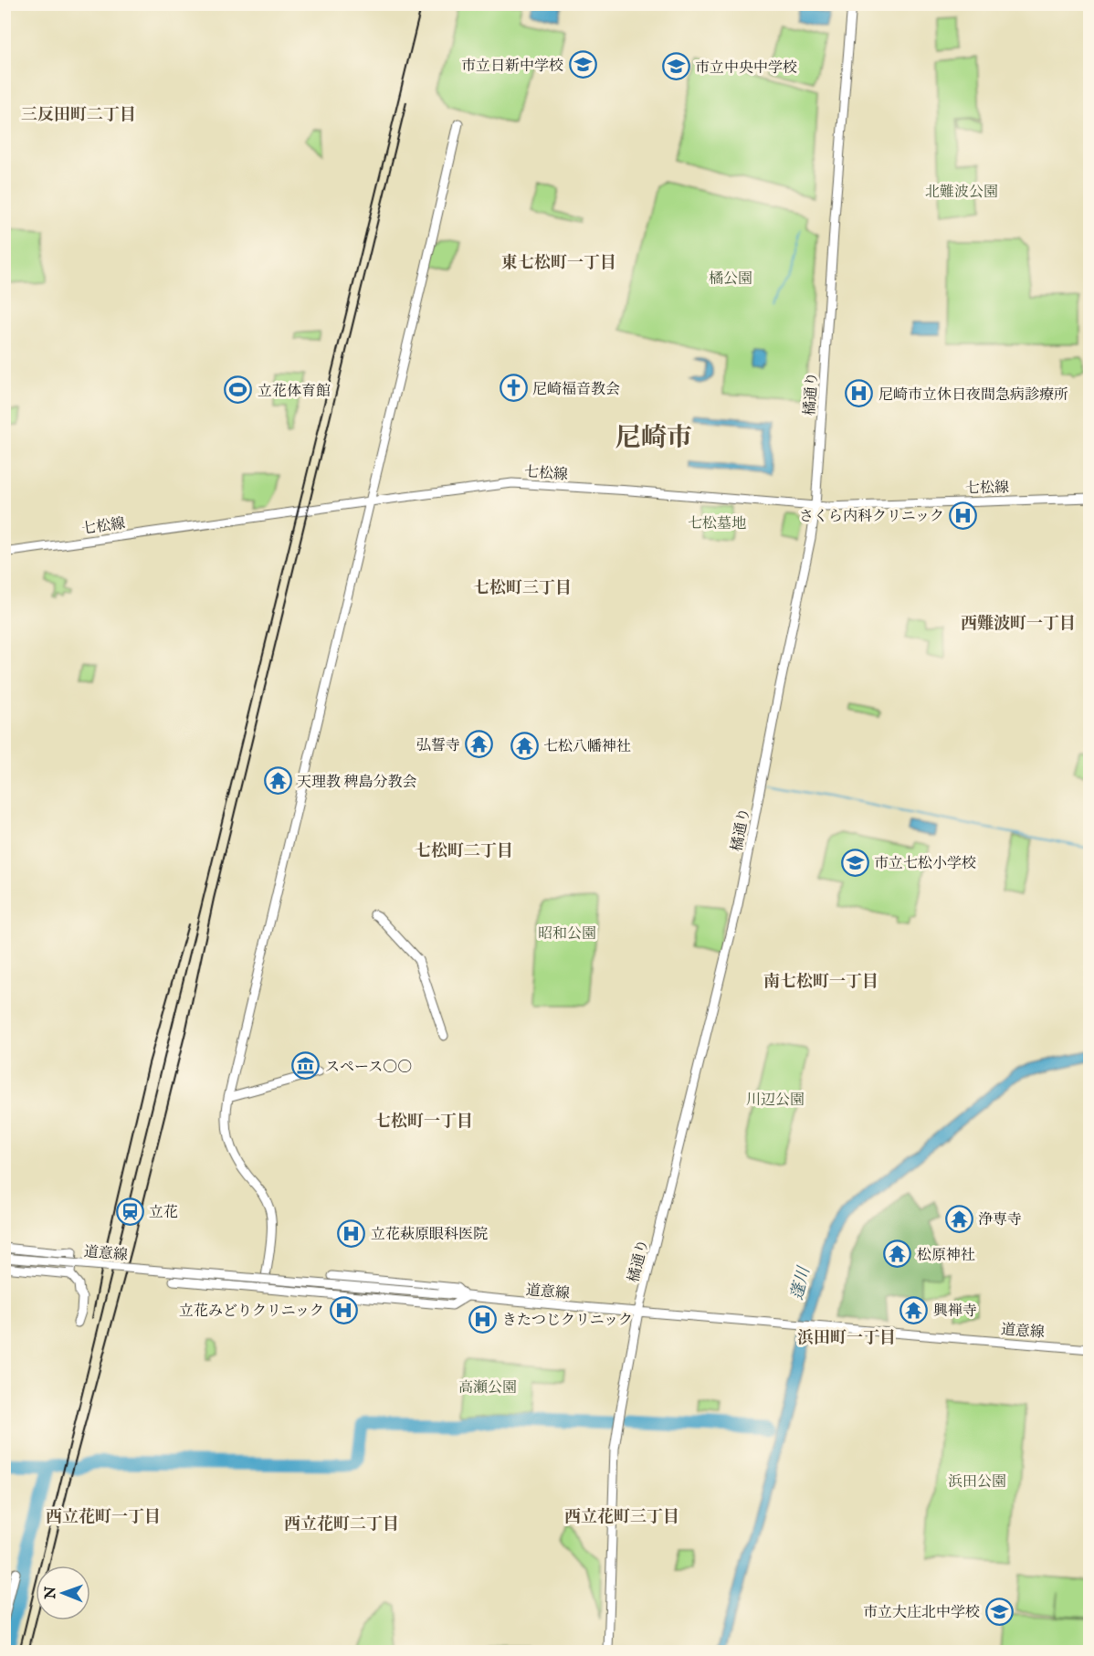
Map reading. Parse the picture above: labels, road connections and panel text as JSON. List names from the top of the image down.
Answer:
{
  "streets": {
    "street": ["橘通り", "七松線", "道意線"]
  },
  "crossings": [
    ["橘通り", "七松線"],
    ["橘通り", "道意線"]
  ],
  "districts": [
    "三反田町二丁目",
    "東七松町一丁目",
    "尼崎市",
    "七松町三丁目",
    "西難波町一丁目",
    "七松町二丁目",
    "南七松町一丁目",
    "七松町一丁目",
    "浜田町一丁目",
    "西立花町一丁目",
    "西立花町三丁目",
    "西立花町二丁目"
  ],
  "water": ["蓬川"],
  "parks": [
    "北難波公園",
    "橘公園",
    "七松墓地",
    "昭和公園",
    "川辺公園",
    "高瀬公園",
    "浜田公園"
  ],
  "places": {
    "school or university": [
      "市立日新中学校",
      "市立中央中学校",
      "市立七松小学校",
      "市立大庄北中学校"
    ],
    "church": ["尼崎福音教会"],
    "sports": ["立花体育館"],
    "hospital": [
      "尼崎市立休日夜間急病診療所",
      "さくら内科クリニック",
      "立花萩原眼科医院",
      "立花みどりクリニック",
      "きたつじクリニック"
    ],
    "temple": [
      "弘誓寺",
      "七松八幡神社",
      "天理教 稗島分教会",
      "浄専寺",
      "松原神社",
      "興禅寺"
    ],
    "museum": ["スペース○○"],
    "station": ["立花"]
  },
  "north": "left"
}
